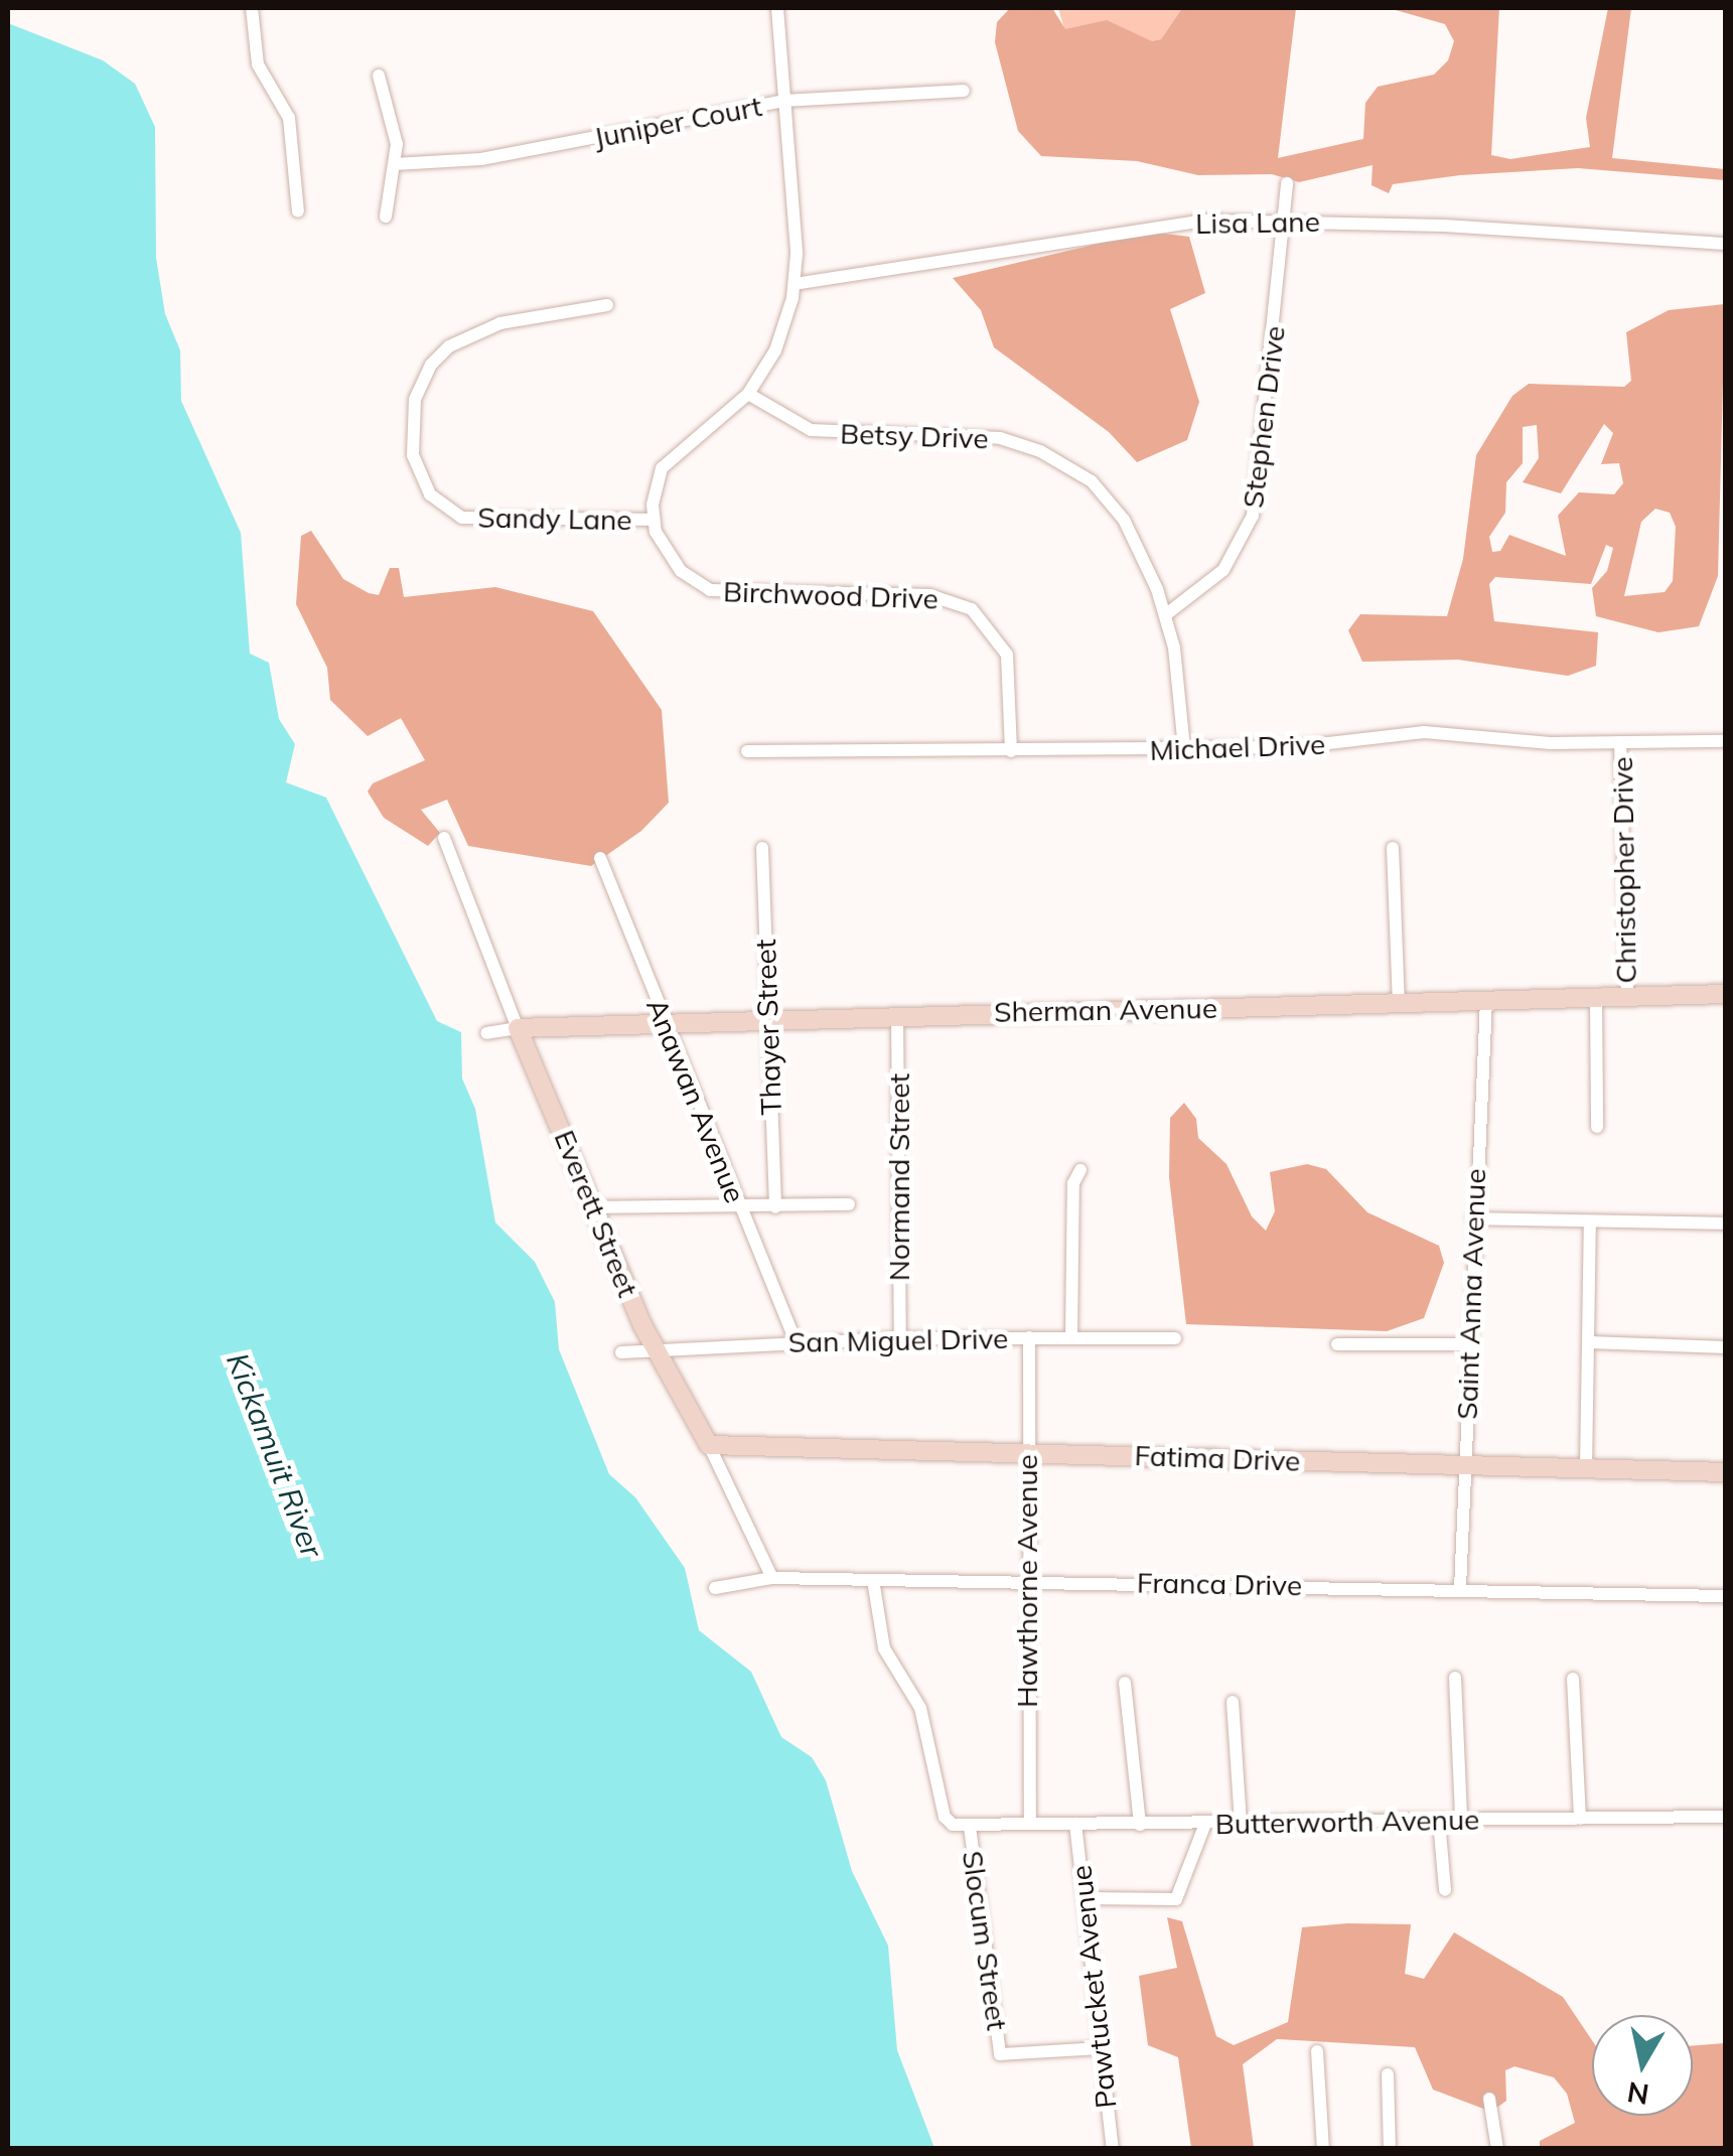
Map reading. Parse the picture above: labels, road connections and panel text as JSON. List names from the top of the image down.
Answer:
{
  "streets": {
    "street": [
      "Juniper Court",
      "Lisa Lane",
      "Stephen Drive",
      "Betsy Drive",
      "Sandy Lane",
      "Birchwood Drive",
      "Michael Drive",
      "Christopher Drive",
      "Sherman Avenue",
      "Thayer Street",
      "Anawan Avenue",
      "Normand Street",
      "Everett Street",
      "Saint Anna Avenue",
      "San Miguel Drive",
      "Fatima Drive",
      "Hawthorne Avenue",
      "Franca Drive",
      "Butterworth Avenue",
      "Slocum Street",
      "Pawtucket Avenue"
    ]
  },
  "crossings": [
    ["Lisa Lane", "Stephen Drive"],
    ["Stephen Drive", "Betsy Drive"],
    ["Betsy Drive", "Michael Drive"],
    ["Sandy Lane", "Birchwood Drive"],
    ["Birchwood Drive", "Michael Drive"],
    ["Michael Drive", "Christopher Drive"],
    ["Christopher Drive", "Sherman Avenue"],
    ["Sherman Avenue", "Thayer Street"],
    ["Sherman Avenue", "Anawan Avenue"],
    ["Sherman Avenue", "Normand Street"],
    ["Sherman Avenue", "Everett Street"],
    ["Sherman Avenue", "Saint Anna Avenue"],
    ["Anawan Avenue", "San Miguel Drive"],
    ["Normand Street", "San Miguel Drive"],
    ["Everett Street", "San Miguel Drive"],
    ["Everett Street", "Fatima Drive"],
    ["Everett Street", "Franca Drive"],
    ["Saint Anna Avenue", "Fatima Drive"],
    ["Saint Anna Avenue", "Franca Drive"],
    ["San Miguel Drive", "Hawthorne Avenue"],
    ["Fatima Drive", "Hawthorne Avenue"],
    ["Hawthorne Avenue", "Franca Drive"],
    ["Hawthorne Avenue", "Butterworth Avenue"],
    ["Butterworth Avenue", "Slocum Street"],
    ["Butterworth Avenue", "Pawtucket Avenue"],
    ["Slocum Street", "Pawtucket Avenue"]
  ],
  "water": ["Kickamuit River"],
  "north": "bottom"
}
